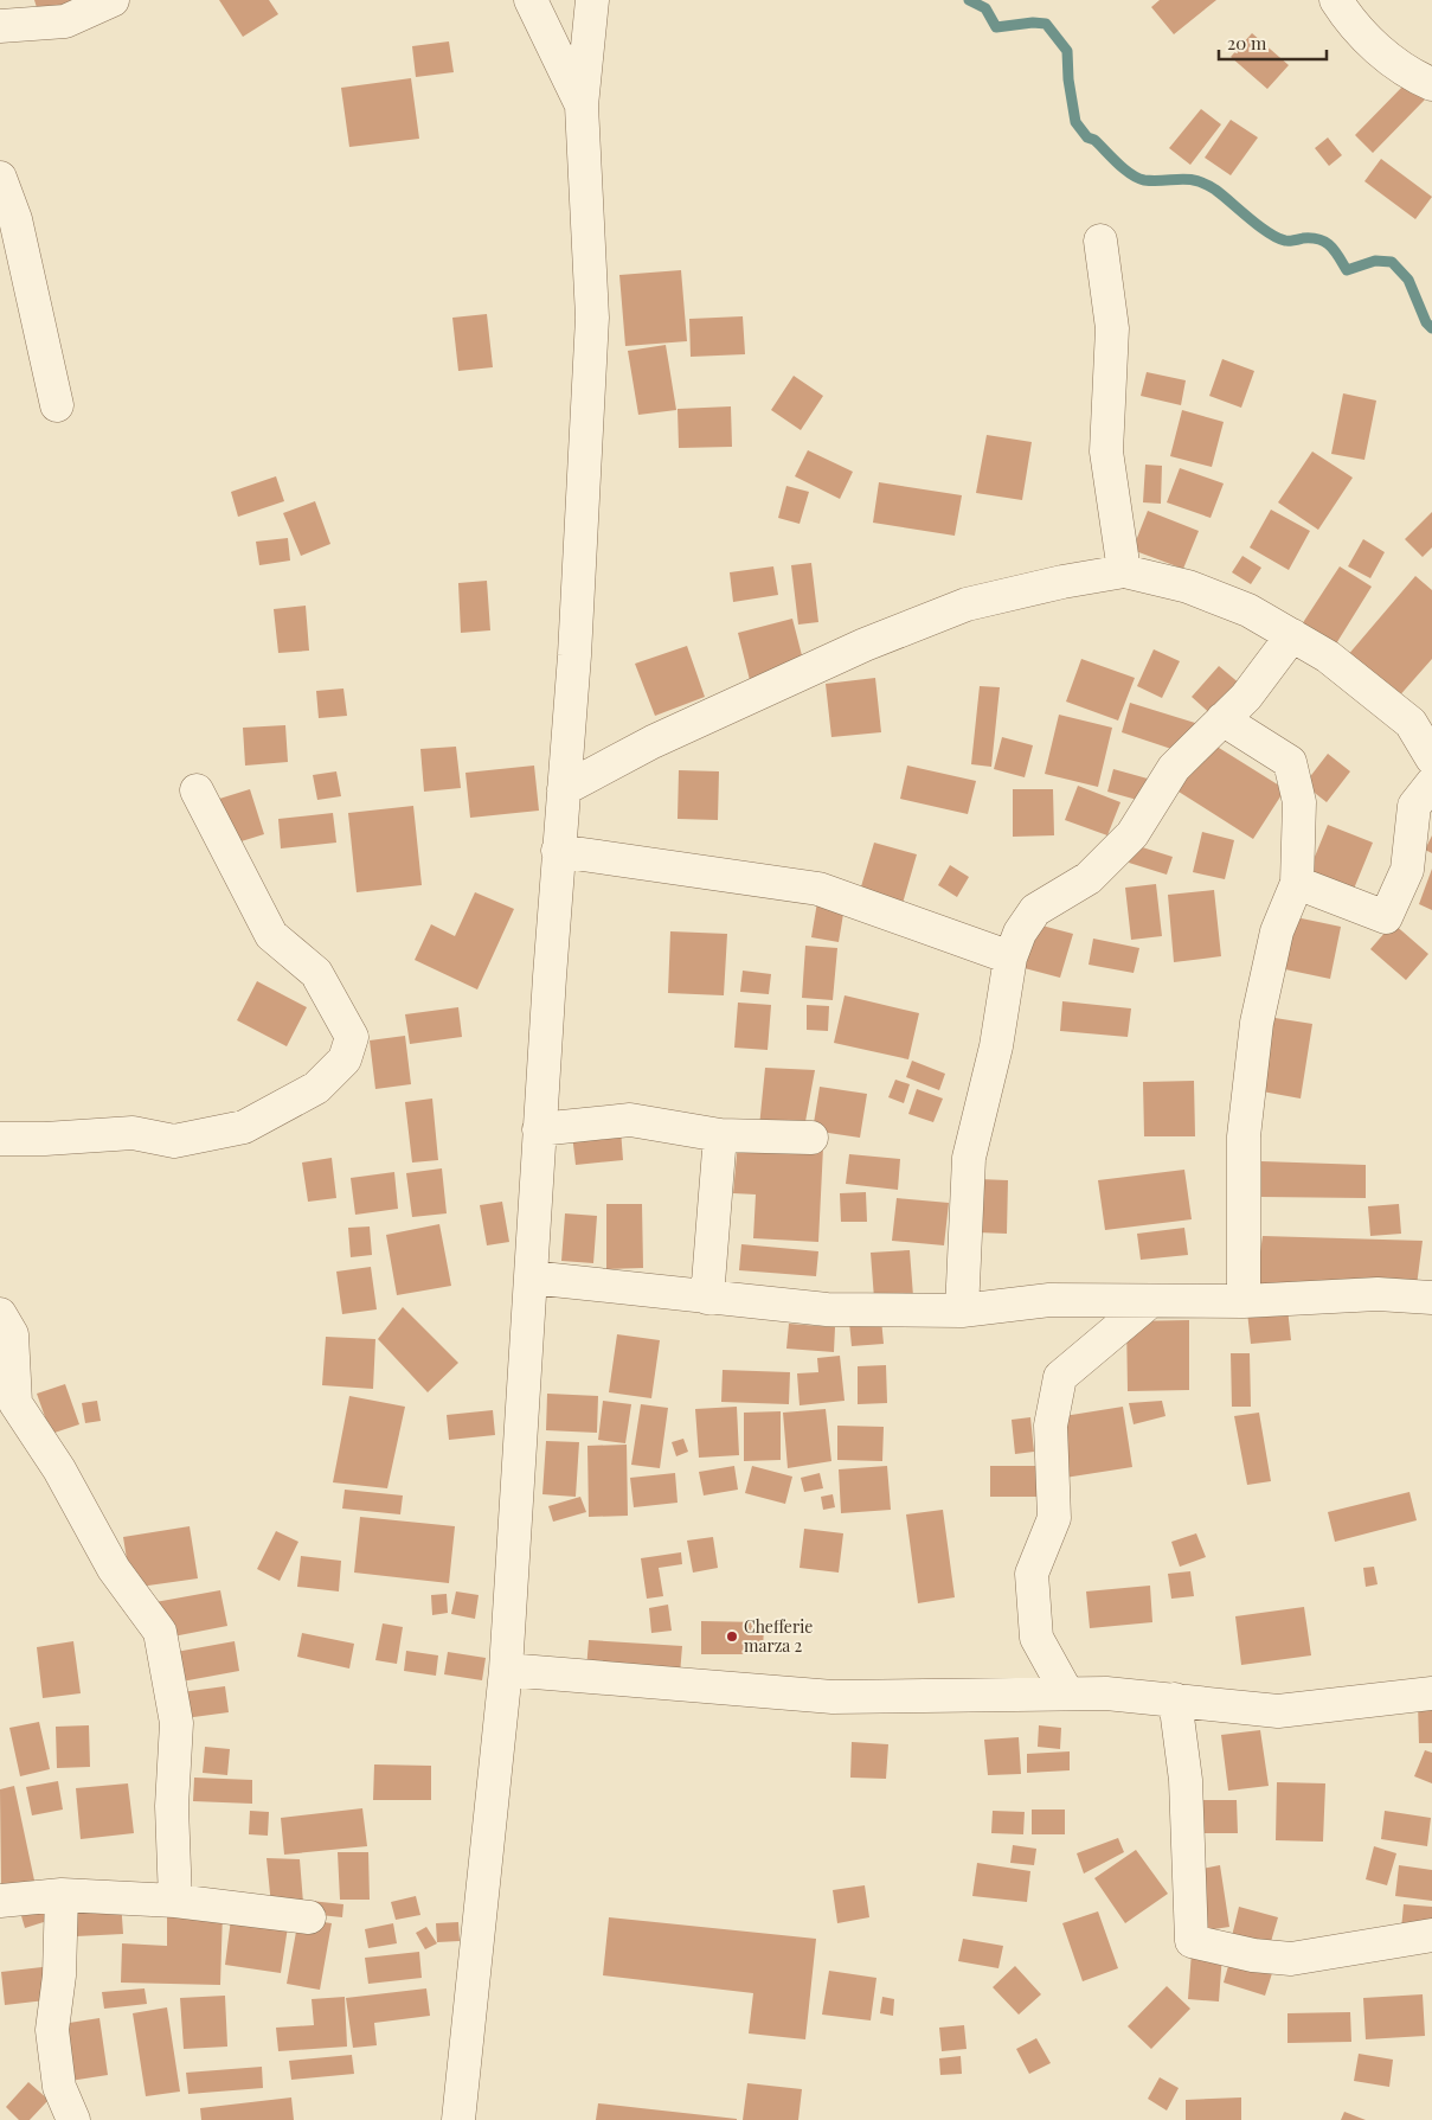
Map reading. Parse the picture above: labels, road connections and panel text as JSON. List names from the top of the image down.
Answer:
{
  "places": ["Chefferie marza 2"],
  "scale_bar": "20 m"
}
